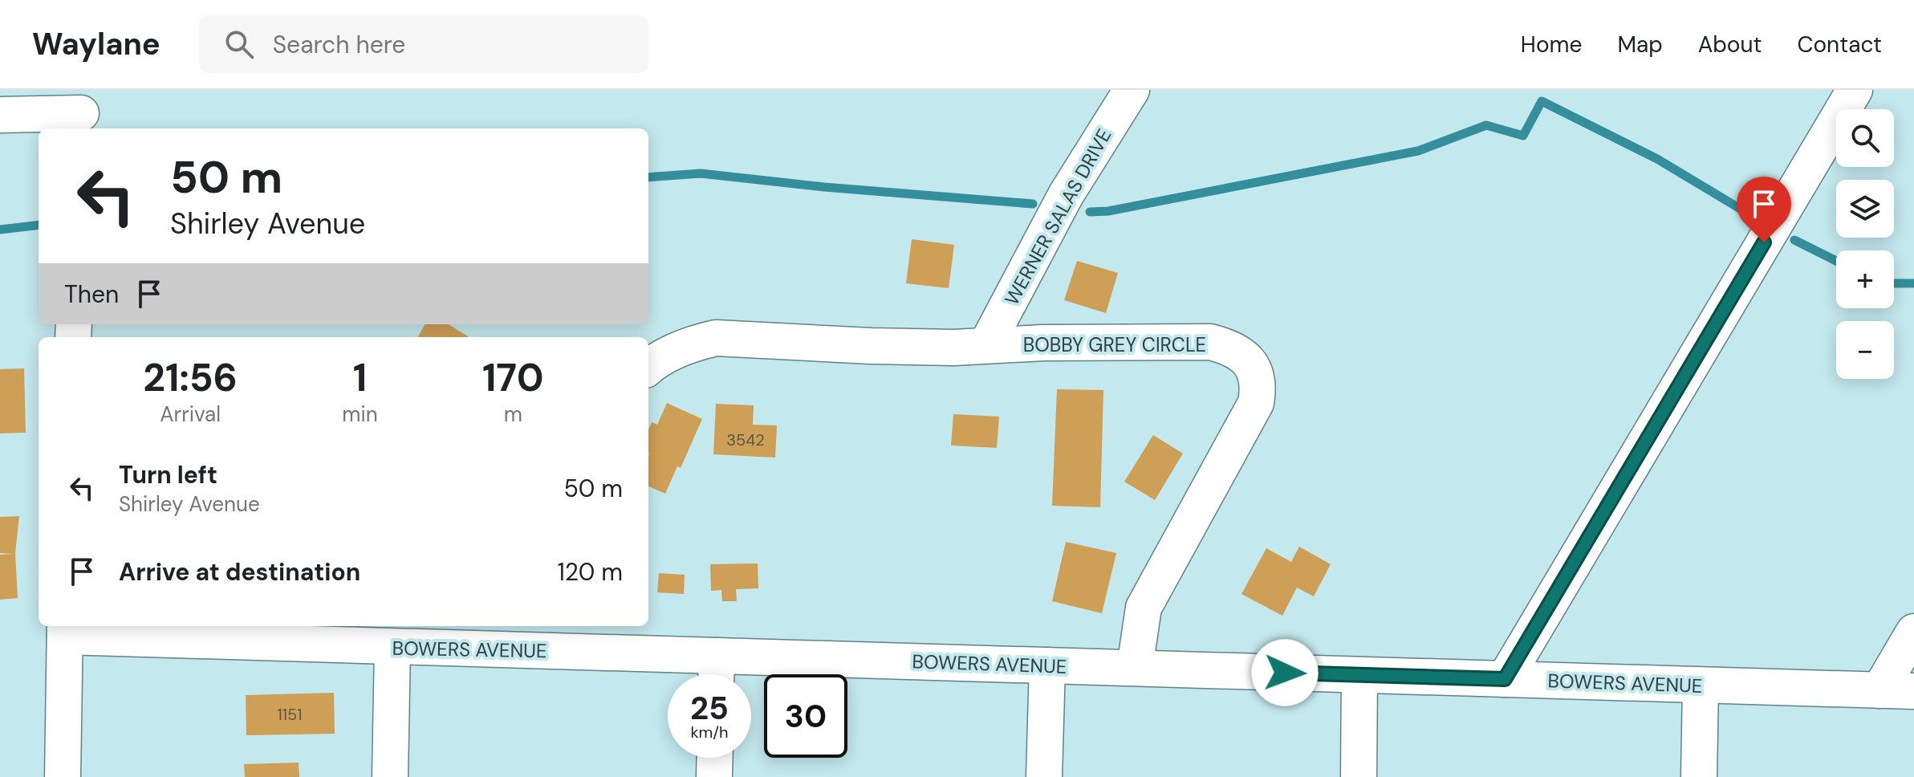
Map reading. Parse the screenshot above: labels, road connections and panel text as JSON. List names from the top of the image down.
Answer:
{
  "streets": {
    "street": ["WERNER SALAS DRIVE", "BOBBY GREY CIRCLE", "BOWERS AVENUE"]
  },
  "crossings": [
    ["WERNER SALAS DRIVE", "BOBBY GREY CIRCLE"],
    ["BOBBY GREY CIRCLE", "BOWERS AVENUE"]
  ],
  "house_numbers": ["3542", "1151"],
  "page": {
    "header": "Waylane",
    "search": "Search here",
    "nav": [
      "Home",
      "Map",
      "About",
      "Contact"
    ],
    "map_buttons": ["+", "−"],
    "turn": ["50 m", "Shirley Avenue"],
    "then": "Then",
    "eta": [
      "21:56",
      "Arrival",
      "1",
      "min",
      "170",
      "m"
    ],
    "list": [
      {
        "name": "Turn left",
        "note": "Shirley Avenue",
        "value": "50 m"
      },
      {
        "name": "Arrive at destination",
        "value": "120 m"
      }
    ],
    "speed": "25 km/h",
    "limit": "30"
  }
}
